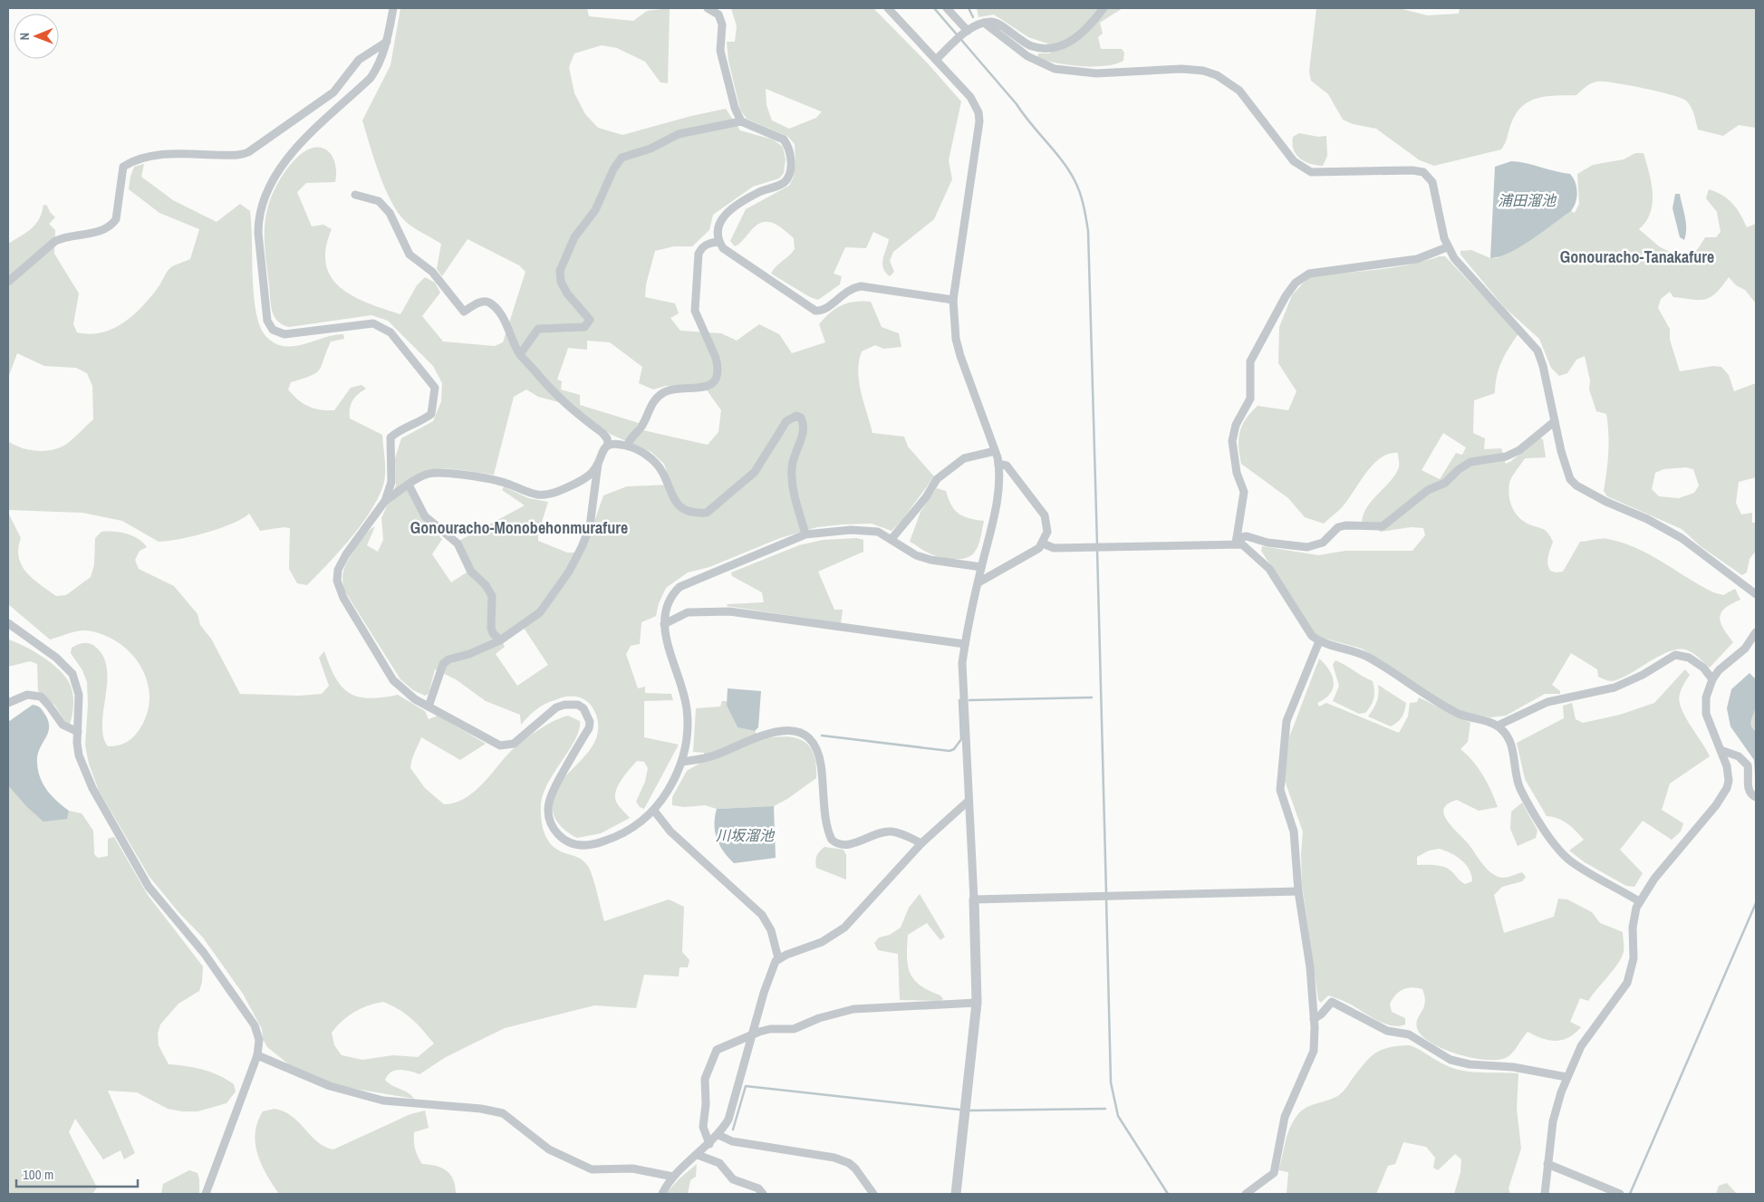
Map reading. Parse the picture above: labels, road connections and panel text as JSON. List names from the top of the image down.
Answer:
{
  "districts": ["Gonouracho-Tanakafure", "Gonouracho-Monobehonmurafure"],
  "water": ["浦田溜池", "川坂溜池"],
  "scale_bar": "100 m",
  "north": "left"
}
